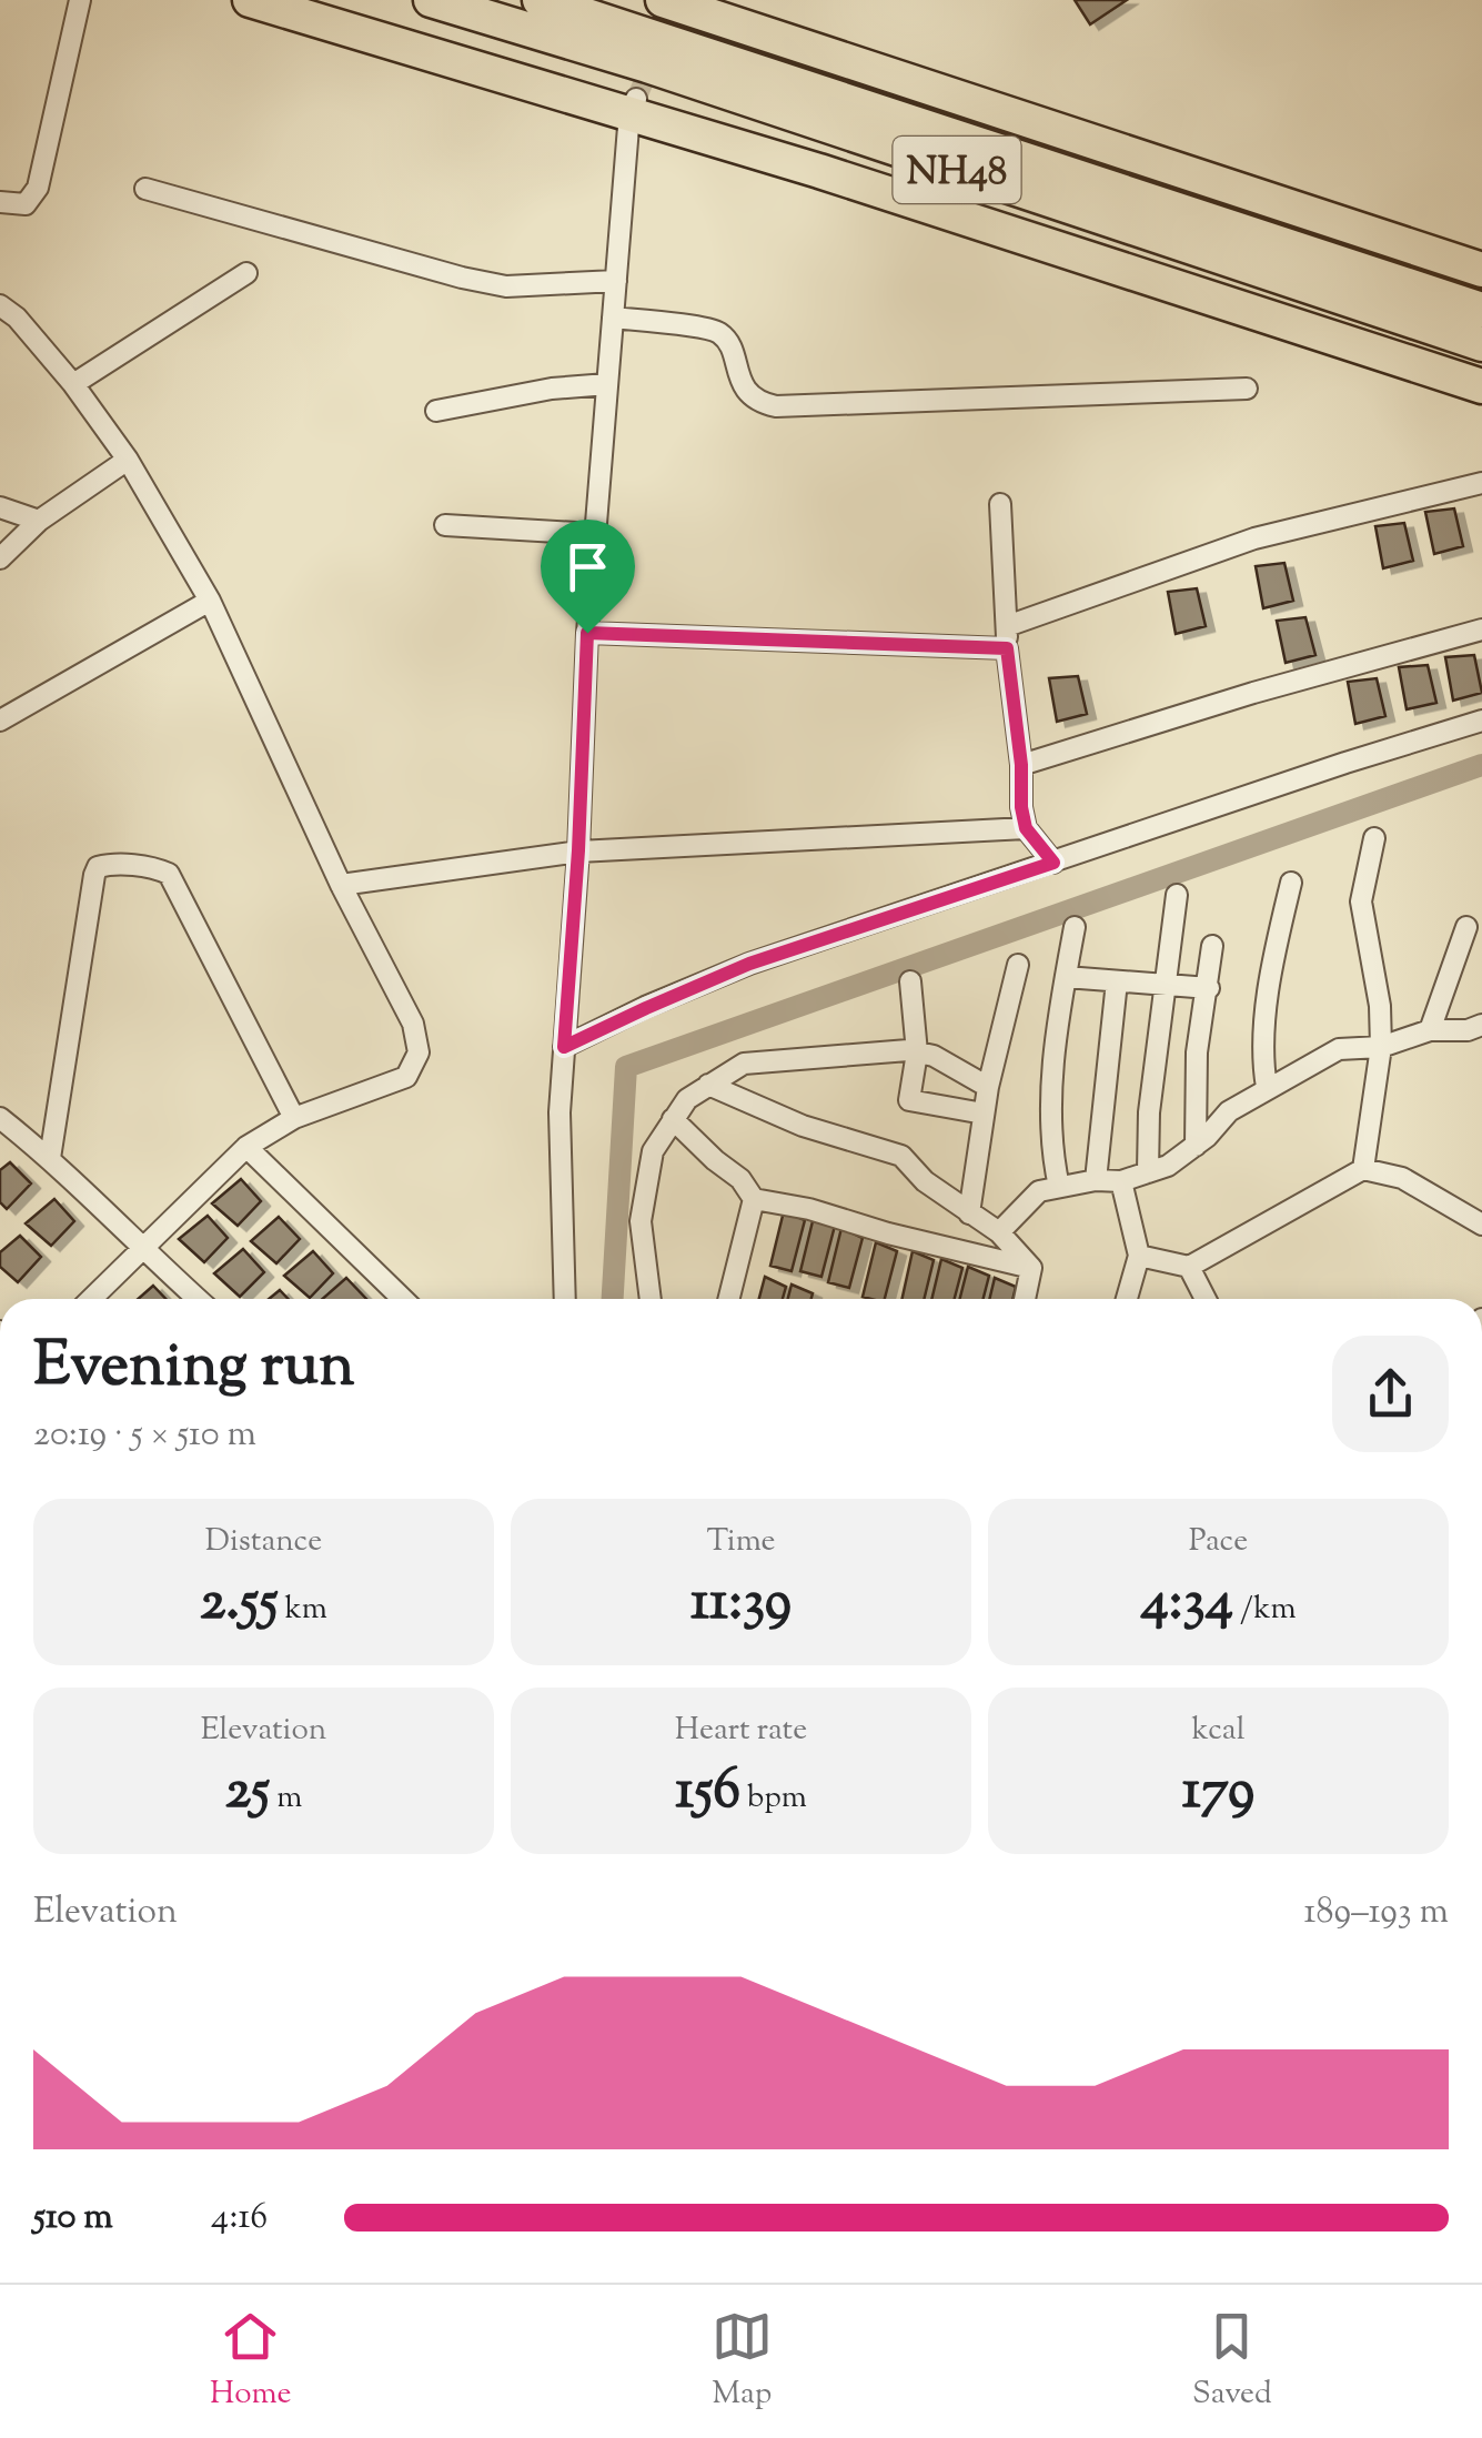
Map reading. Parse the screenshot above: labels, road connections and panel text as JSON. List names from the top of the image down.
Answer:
{
  "streets": {
    "highway": ["NH48"]
  },
  "page": {
    "heading": ["Evening run", "20:19 · 5 × 510 m"],
    "stats": [
      ["Distance", "2.55 km"],
      ["Time", "11:39"],
      ["Pace", "4:34 /km"],
      ["Elevation", "25 m"],
      ["Heart rate", "156 bpm"],
      ["kcal", "179"]
    ],
    "chart": ["Elevation", "189–193 m"],
    "list": [
      {
        "name": "510 m",
        "note": "4:16"
      }
    ],
    "tabs": ["Home", "Map", "Saved"]
  }
}
